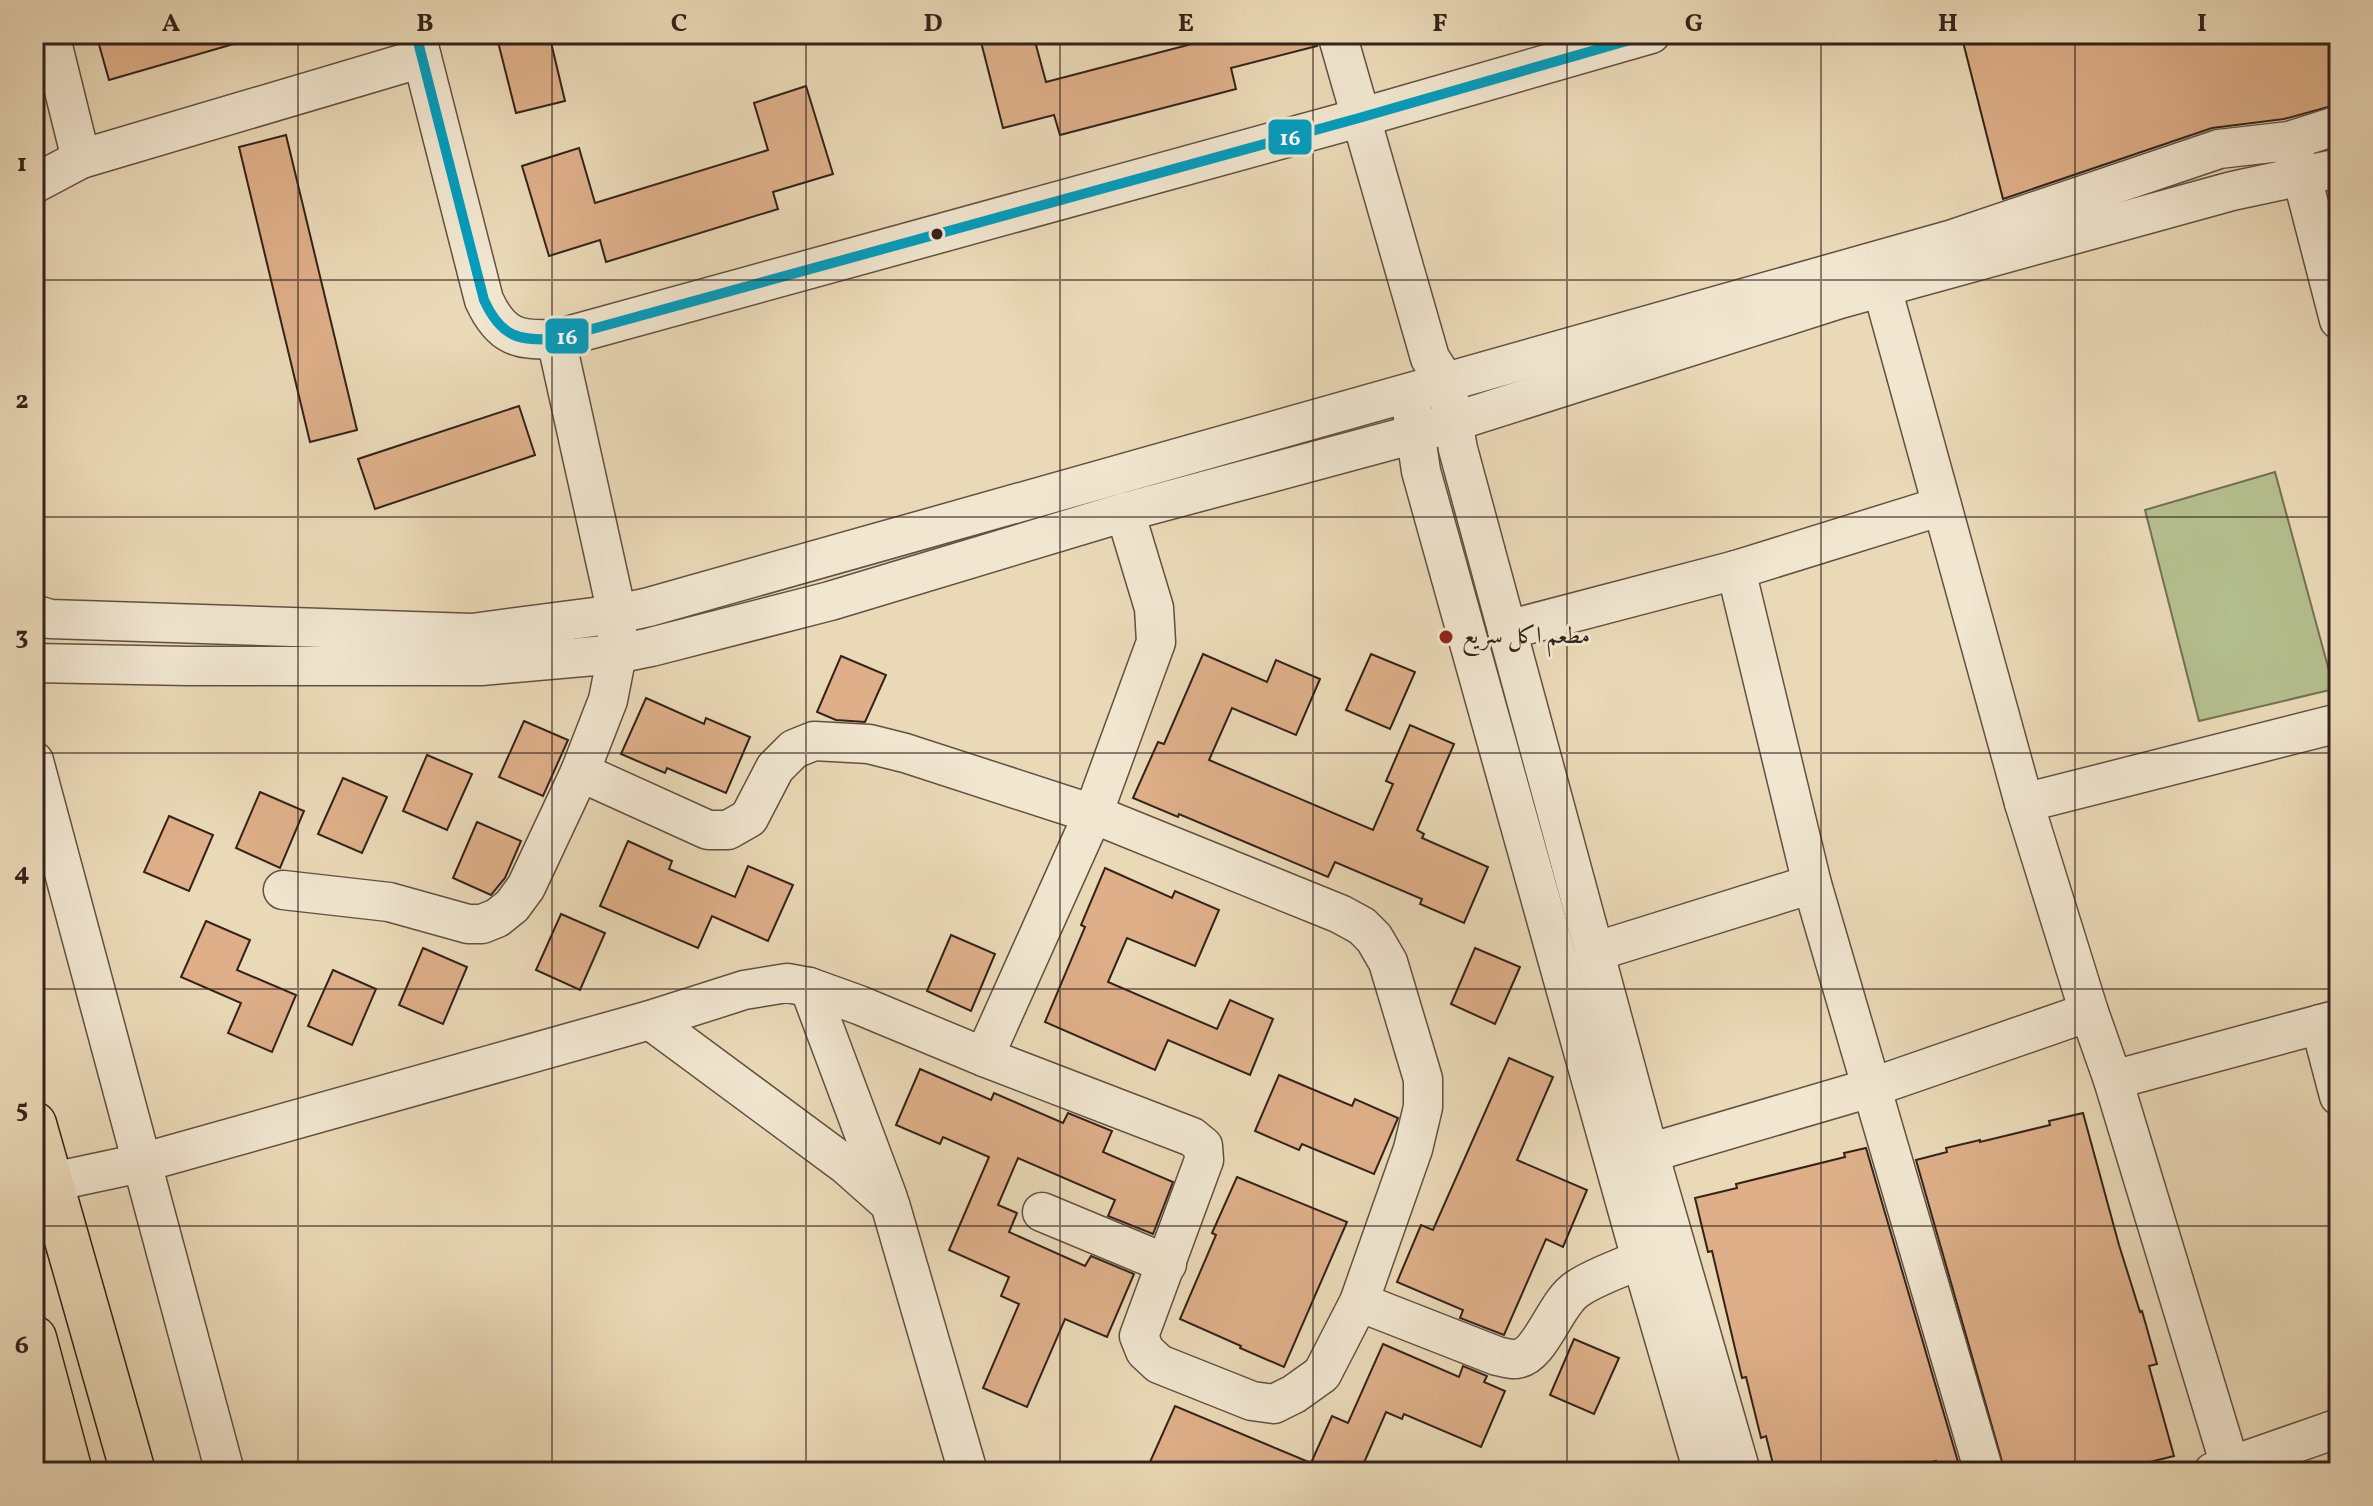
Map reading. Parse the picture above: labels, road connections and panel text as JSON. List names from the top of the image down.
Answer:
{
  "places": ["مطعم اكل سريع"],
  "lines": ["transit line 16"],
  "grid": {
    "columns": [
      "A",
      "B",
      "C",
      "D",
      "E",
      "F",
      "G",
      "H",
      "I"
    ],
    "rows": [
      "1",
      "2",
      "3",
      "4",
      "5",
      "6"
    ]
  }
}
